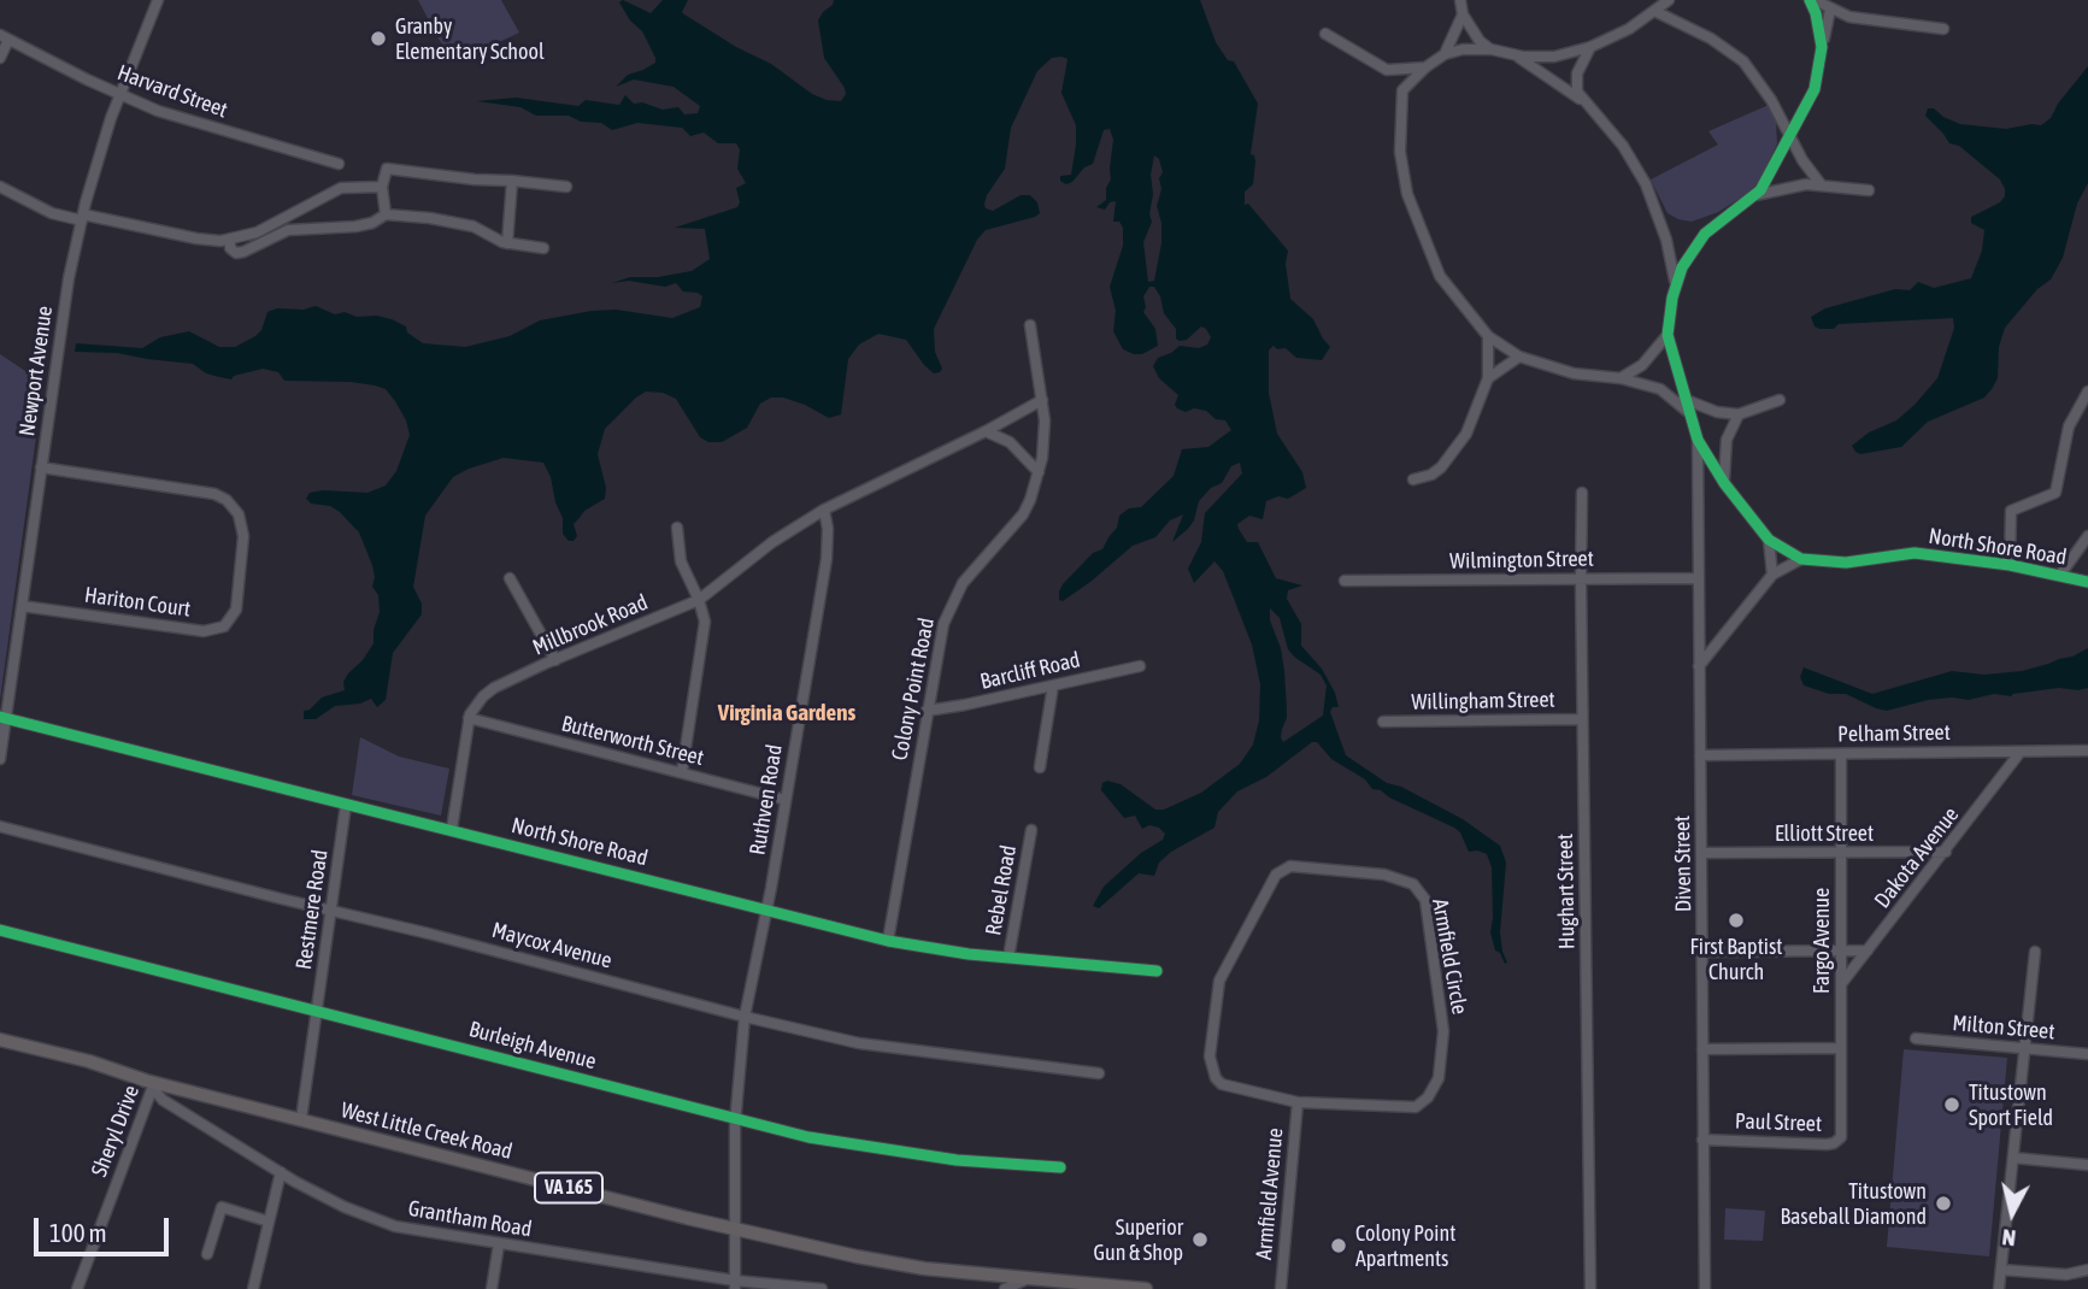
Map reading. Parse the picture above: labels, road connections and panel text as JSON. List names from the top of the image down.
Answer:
{
  "streets": {
    "main road": ["West Little Creek Road", "VA 165"],
    "street": [
      "Harvard Street",
      "Newport Avenue",
      "North Shore Road",
      "Wilmington Street",
      "Hariton Court",
      "Millbrook Road",
      "Barcliff Road",
      "Colony Point Road",
      "Willingham Street",
      "Pelham Street",
      "Butterworth Street",
      "Ruthven Road",
      "Elliott Street",
      "Dakota Avenue",
      "Diven Street",
      "Rebel Road",
      "Hughart Street",
      "Restmere Road",
      "Fargo Avenue",
      "Maycox Avenue",
      "Armfield Circle",
      "Milton Street",
      "Burleigh Avenue",
      "Paul Street",
      "Sheryl Drive",
      "Armfield Avenue",
      "Grantham Road"
    ]
  },
  "crossings": [
    ["Harvard Street", "Newport Avenue"],
    ["Newport Avenue", "North Shore Road"],
    ["Newport Avenue", "Hariton Court"],
    ["North Shore Road", "Colony Point Road"],
    ["North Shore Road", "Ruthven Road"],
    ["North Shore Road", "Diven Street"],
    ["North Shore Road", "Rebel Road"],
    ["North Shore Road", "Restmere Road"],
    ["Wilmington Street", "Diven Street"],
    ["Wilmington Street", "Hughart Street"],
    ["Millbrook Road", "Butterworth Street"],
    ["Millbrook Road", "Ruthven Road"],
    ["Barcliff Road", "Colony Point Road"],
    ["Willingham Street", "Hughart Street"],
    ["Pelham Street", "Dakota Avenue"],
    ["Pelham Street", "Diven Street"],
    ["Pelham Street", "Fargo Avenue"],
    ["Butterworth Street", "Ruthven Road"],
    ["Ruthven Road", "Maycox Avenue"],
    ["Ruthven Road", "Burleigh Avenue"],
    ["Ruthven Road", "West Little Creek Road"],
    ["Ruthven Road", "Grantham Road"],
    ["Elliott Street", "Dakota Avenue"],
    ["Elliott Street", "Diven Street"],
    ["Elliott Street", "Fargo Avenue"],
    ["Dakota Avenue", "Fargo Avenue"],
    ["Diven Street", "Paul Street"],
    ["Restmere Road", "Maycox Avenue"],
    ["Restmere Road", "Burleigh Avenue"],
    ["Restmere Road", "West Little Creek Road"],
    ["Fargo Avenue", "Paul Street"],
    ["Armfield Circle", "Armfield Avenue"],
    ["Sheryl Drive", "West Little Creek Road"],
    ["Sheryl Drive", "Grantham Road"],
    ["West Little Creek Road", "Grantham Road"]
  ],
  "districts": ["Virginia Gardens"],
  "places": [
    "Granby Elementary School",
    "First Baptist Church",
    "Titustown Sport Field",
    "Titustown Baseball Diamond",
    "Superior Gun & Shop",
    "Colony Point Apartments"
  ],
  "scale_bar": "100 m",
  "north": "bottom"
}
